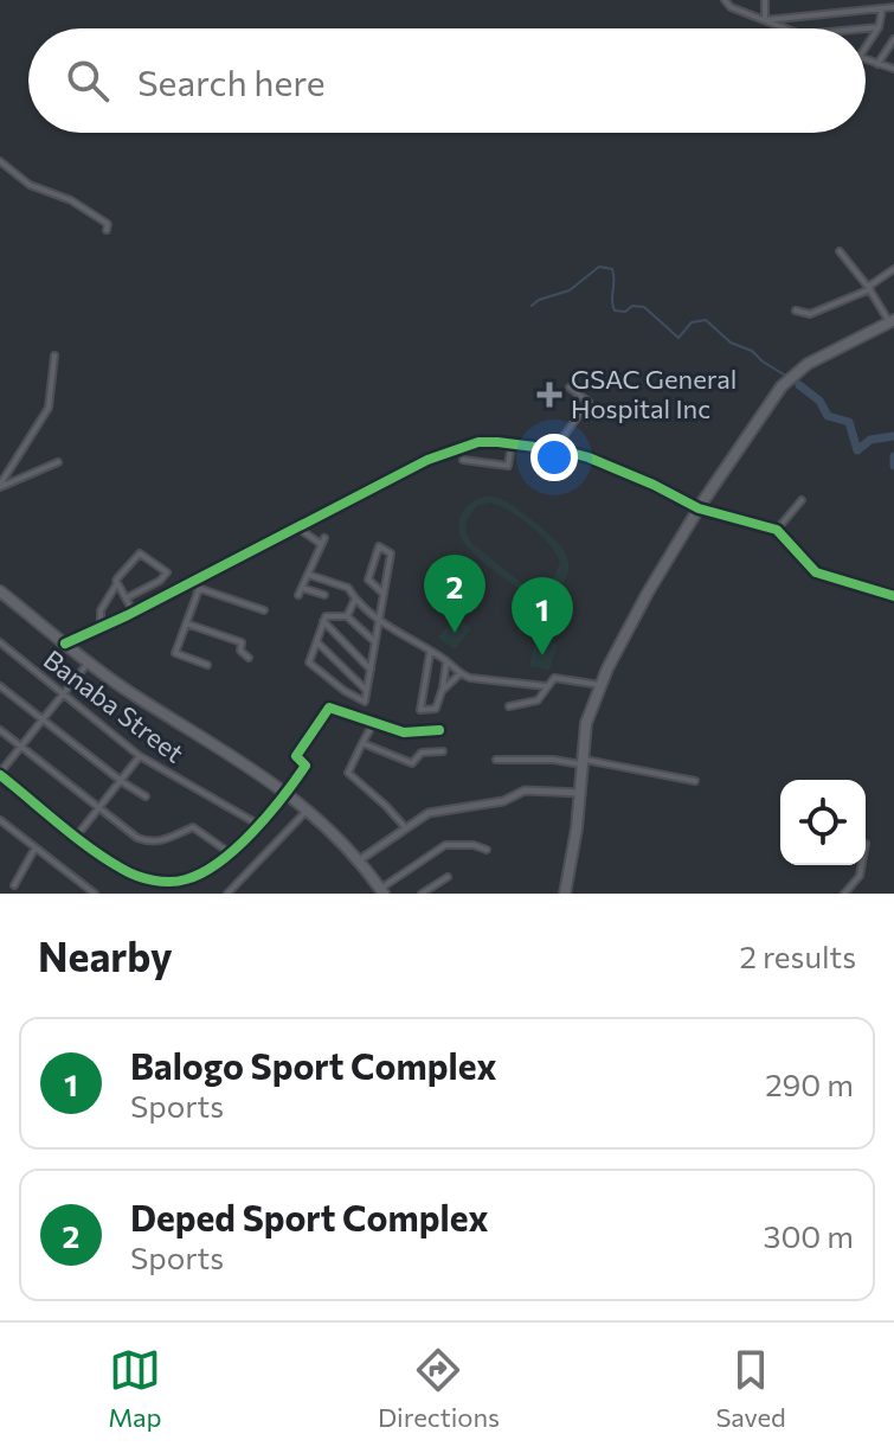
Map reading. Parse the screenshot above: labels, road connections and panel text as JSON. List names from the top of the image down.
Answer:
{
  "streets": {
    "street": ["Banaba Street"]
  },
  "places": {
    "health": ["GSAC General Hospital Inc"]
  },
  "page": {
    "search": "Search here",
    "pins": ["2", "1"],
    "heading": ["Nearby", "2 results"],
    "list": [
      {
        "mark": "1",
        "name": "Balogo Sport Complex",
        "note": "Sports",
        "value": "290 m"
      },
      {
        "mark": "2",
        "name": "Deped Sport Complex",
        "note": "Sports",
        "value": "300 m"
      }
    ],
    "nav": ["Map", "Directions", "Saved"]
  }
}
